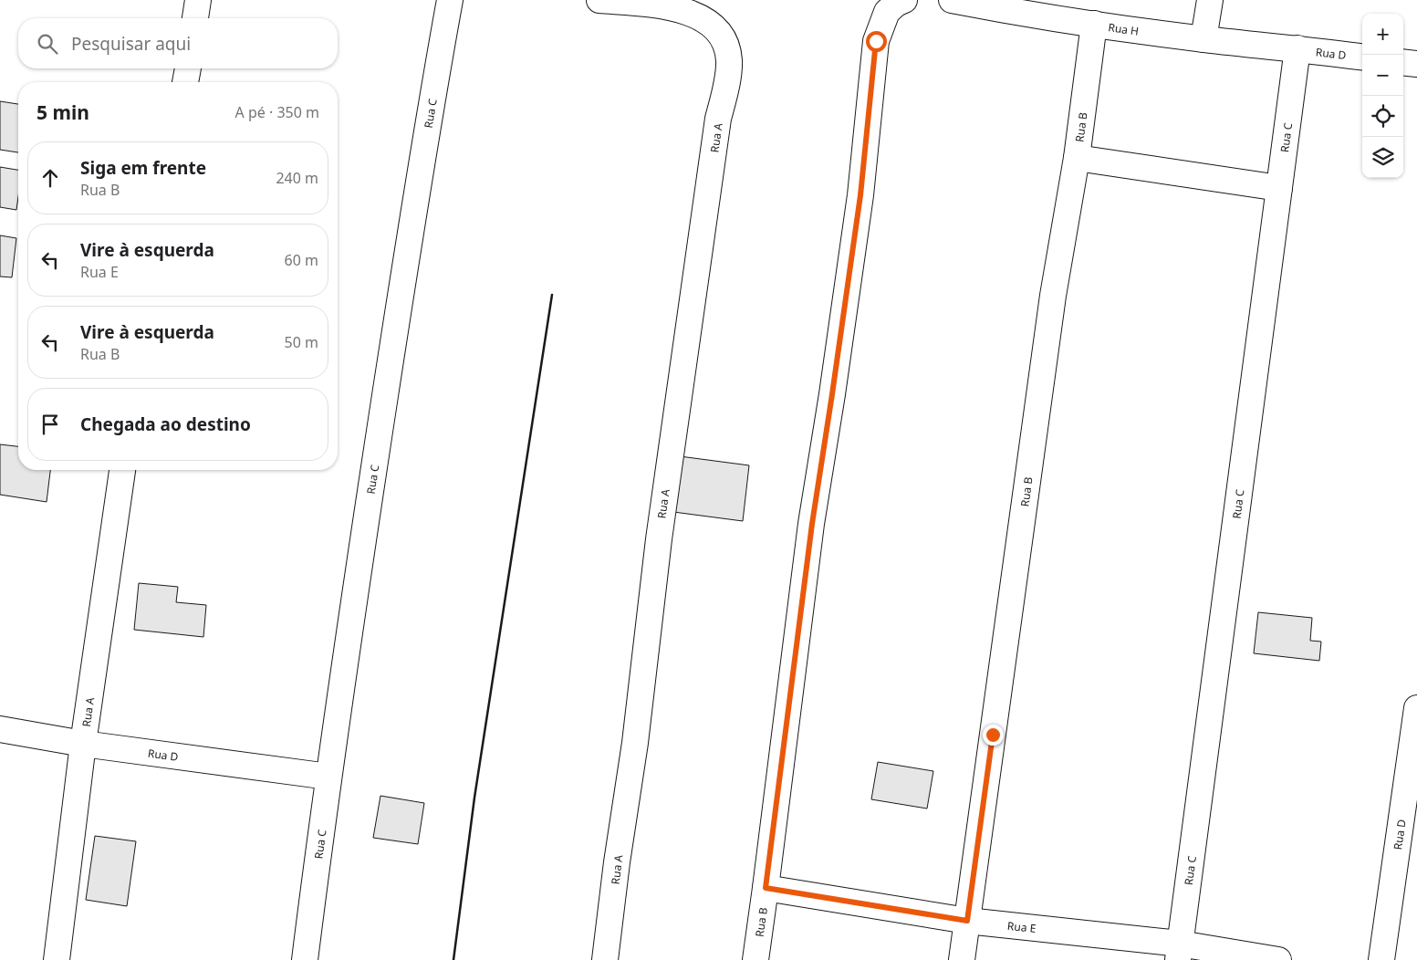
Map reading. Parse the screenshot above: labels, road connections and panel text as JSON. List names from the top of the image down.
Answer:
{
  "streets": {
    "street": [
      "Rua H",
      "Rua D",
      "Rua C",
      "Rua B",
      "Rua A",
      "Rua E"
    ]
  },
  "crossings": [
    ["Rua H", "Rua D"],
    ["Rua H", "Rua C"],
    ["Rua H", "Rua B"],
    ["Rua D", "Rua C"],
    ["Rua D", "Rua A"],
    ["Rua C", "Rua E"],
    ["Rua B", "Rua E"]
  ],
  "page": {
    "map_buttons": ["+", "−"],
    "search": "Pesquisar aqui",
    "heading": ["5 min", "A pé · 350 m"],
    "list": [
      ["Siga em frente", "Rua B", "240 m"],
      ["Vire à esquerda", "Rua E", "60 m"],
      ["Vire à esquerda", "Rua B", "50 m"],
      "Chegada ao destino"
    ]
  }
}
